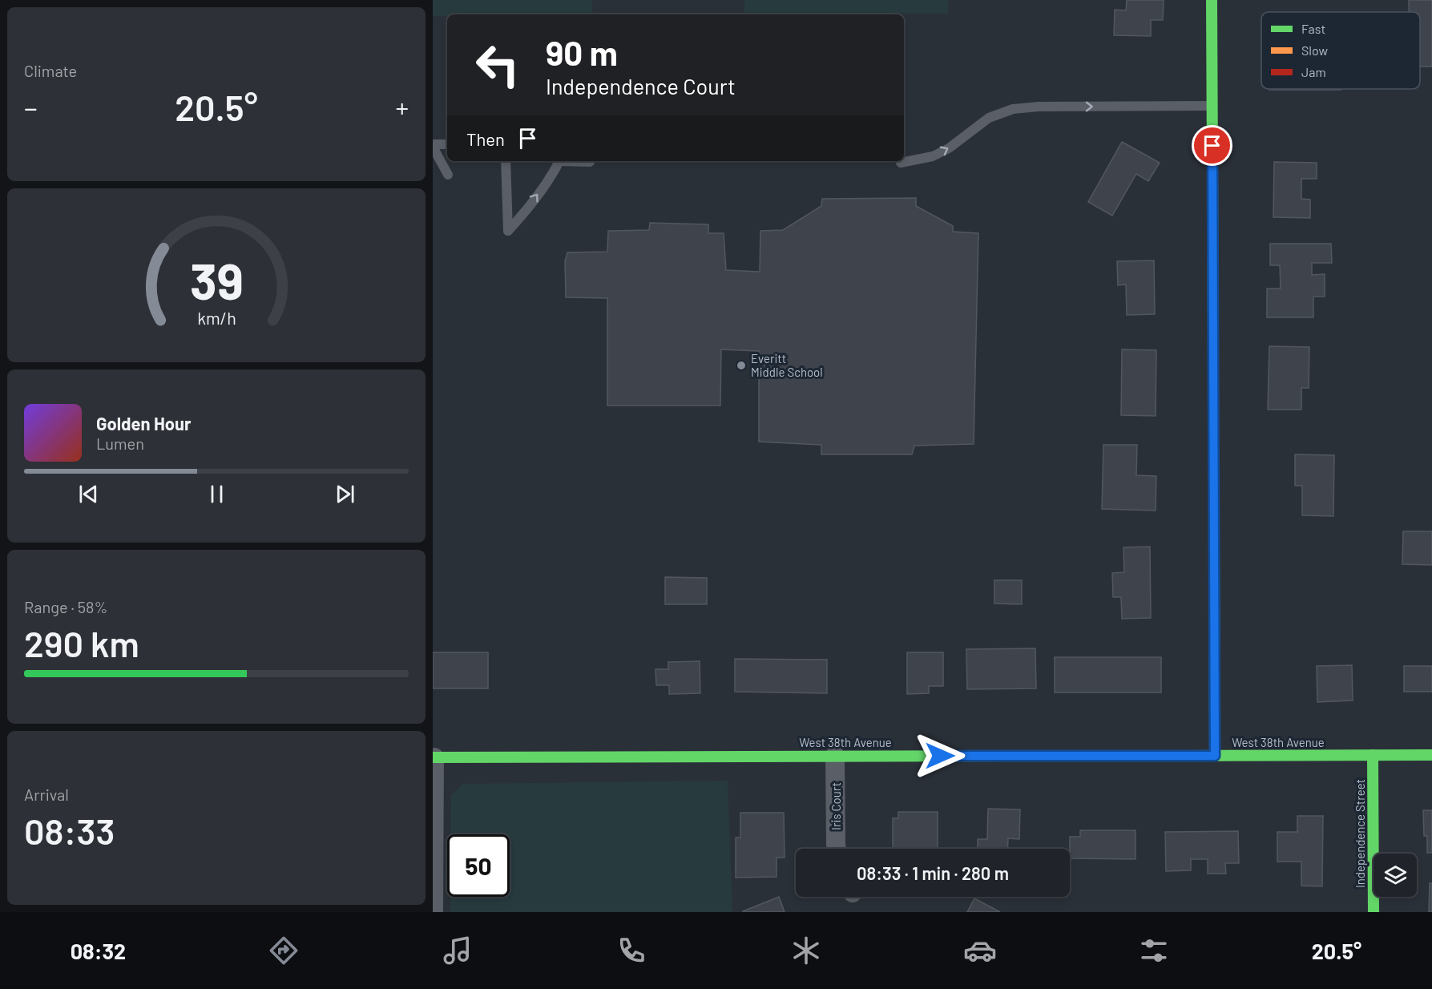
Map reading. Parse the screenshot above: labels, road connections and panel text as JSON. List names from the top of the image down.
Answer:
{
  "streets": {
    "main road": ["West 38th Avenue", "Independence Street"],
    "street": ["Iris Court"]
  },
  "crossings": [
    ["West 38th Avenue", "Iris Court"],
    ["West 38th Avenue", "Independence Street"]
  ],
  "places": ["Everitt Middle School"],
  "legend": ["Fast", "Slow", "Jam"],
  "page": {
    "tile": [
      "Climate",
      ["Range · 58%", "290 km"],
      ["Arrival", "08:33"]
    ],
    "turn": ["90 m", "Independence Court"],
    "heat": ["−", "20.5°", "+"],
    "then": "Then",
    "song": ["Golden Hour", "Lumen"],
    "limit": "50",
    "trip": "08:33 · 1 min · 280 m",
    "tabs": ["08:32", "20.5°"],
    "gauge": ["39", "km/h"]
  }
}
